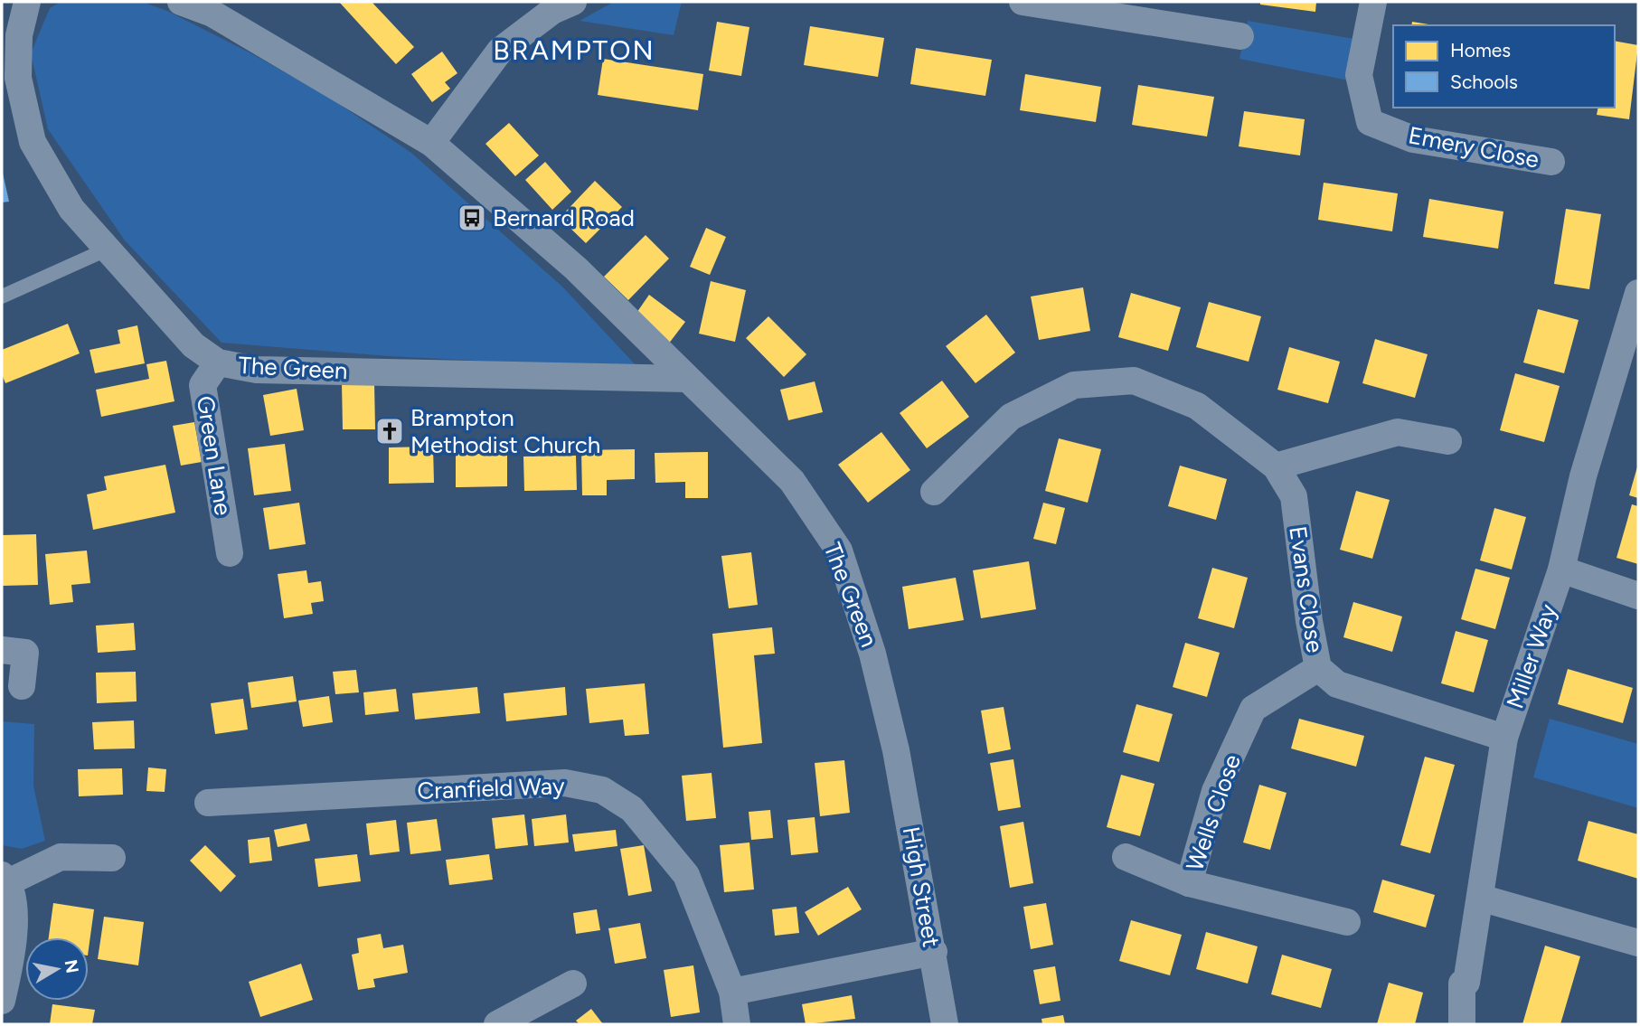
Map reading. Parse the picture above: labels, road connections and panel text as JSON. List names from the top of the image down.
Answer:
{
  "streets": {
    "street": [
      "Emery Close",
      "The Green",
      "Green Lane",
      "Evans Close",
      "Miller Way",
      "Cranfield Way",
      "Wells Close",
      "High Street"
    ]
  },
  "crossings": [
    ["The Green", "Green Lane"],
    ["The Green", "High Street"],
    ["Evans Close", "Miller Way"],
    ["Evans Close", "Wells Close"]
  ],
  "districts": ["BRAMPTON"],
  "places": {
    "bus stop": ["Bernard Road"],
    "church": ["Brampton Methodist Church"]
  },
  "legend": ["Homes", "Schools"],
  "north": "right"
}
